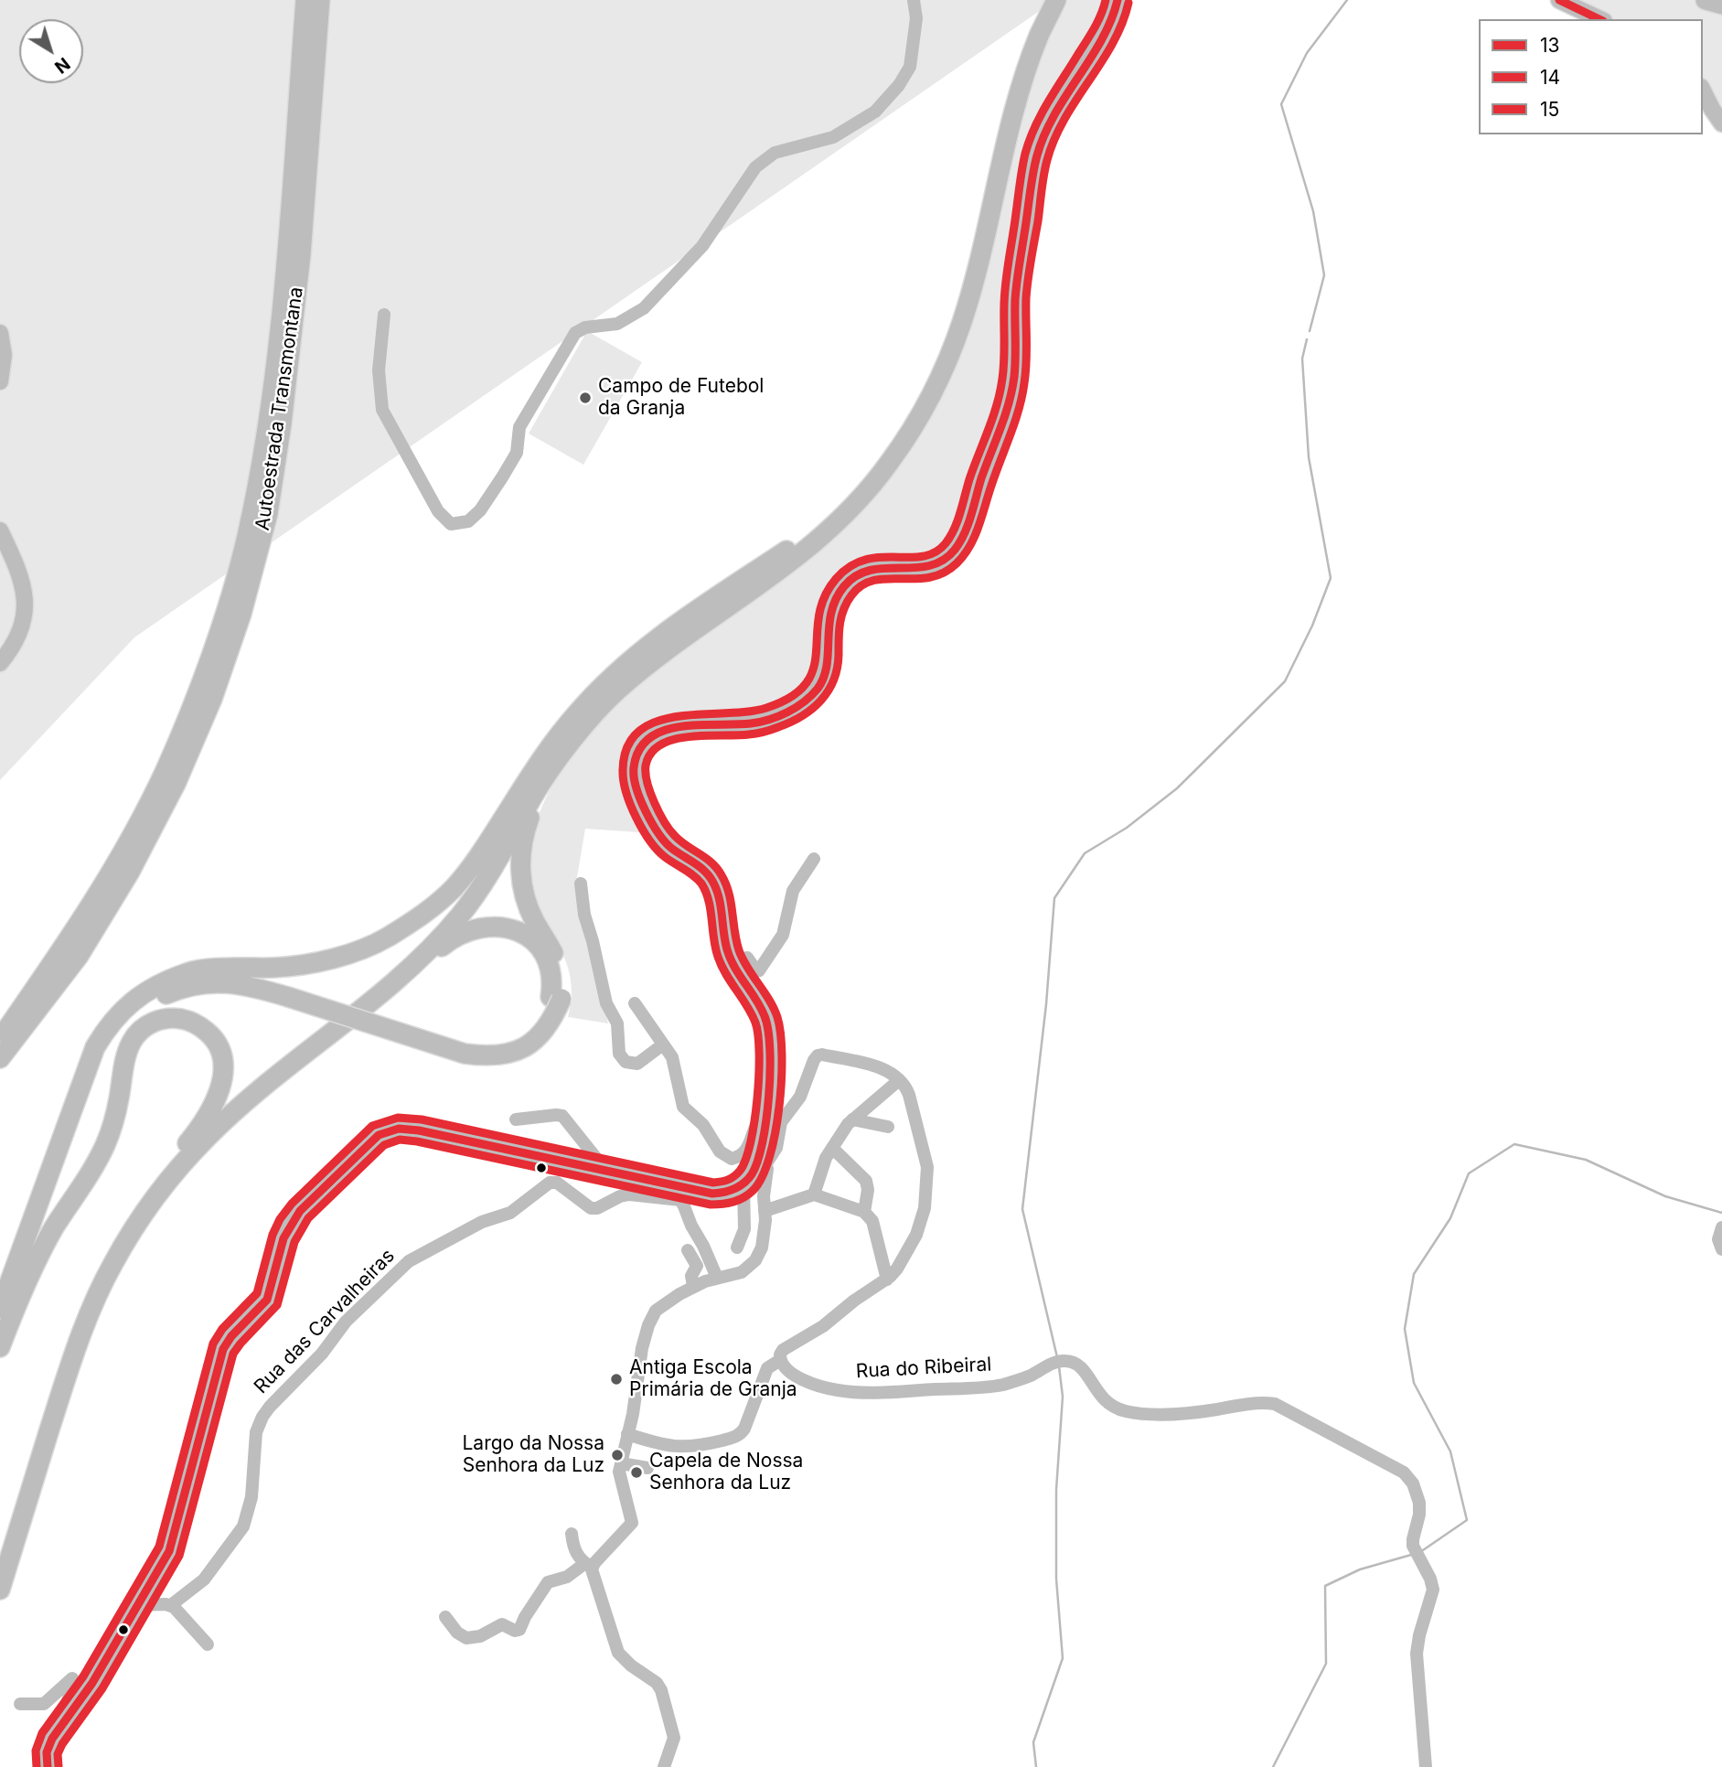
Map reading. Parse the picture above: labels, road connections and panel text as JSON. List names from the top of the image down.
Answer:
{
  "streets": {
    "highway": ["Autoestrada Transmontana"],
    "street": ["Rua das Carvalheiras", "Rua do Ribeiral"]
  },
  "places": [
    "Campo de Futebol da Granja",
    "Antiga Escola Primária de Granja",
    "Largo da Nossa Senhora da Luz",
    "Capela de Nossa Senhora da Luz"
  ],
  "lines": ["transit line 13", "transit line 15", "transit line 14"],
  "legend": ["13", "14", "15"],
  "north": "bottom right"
}
